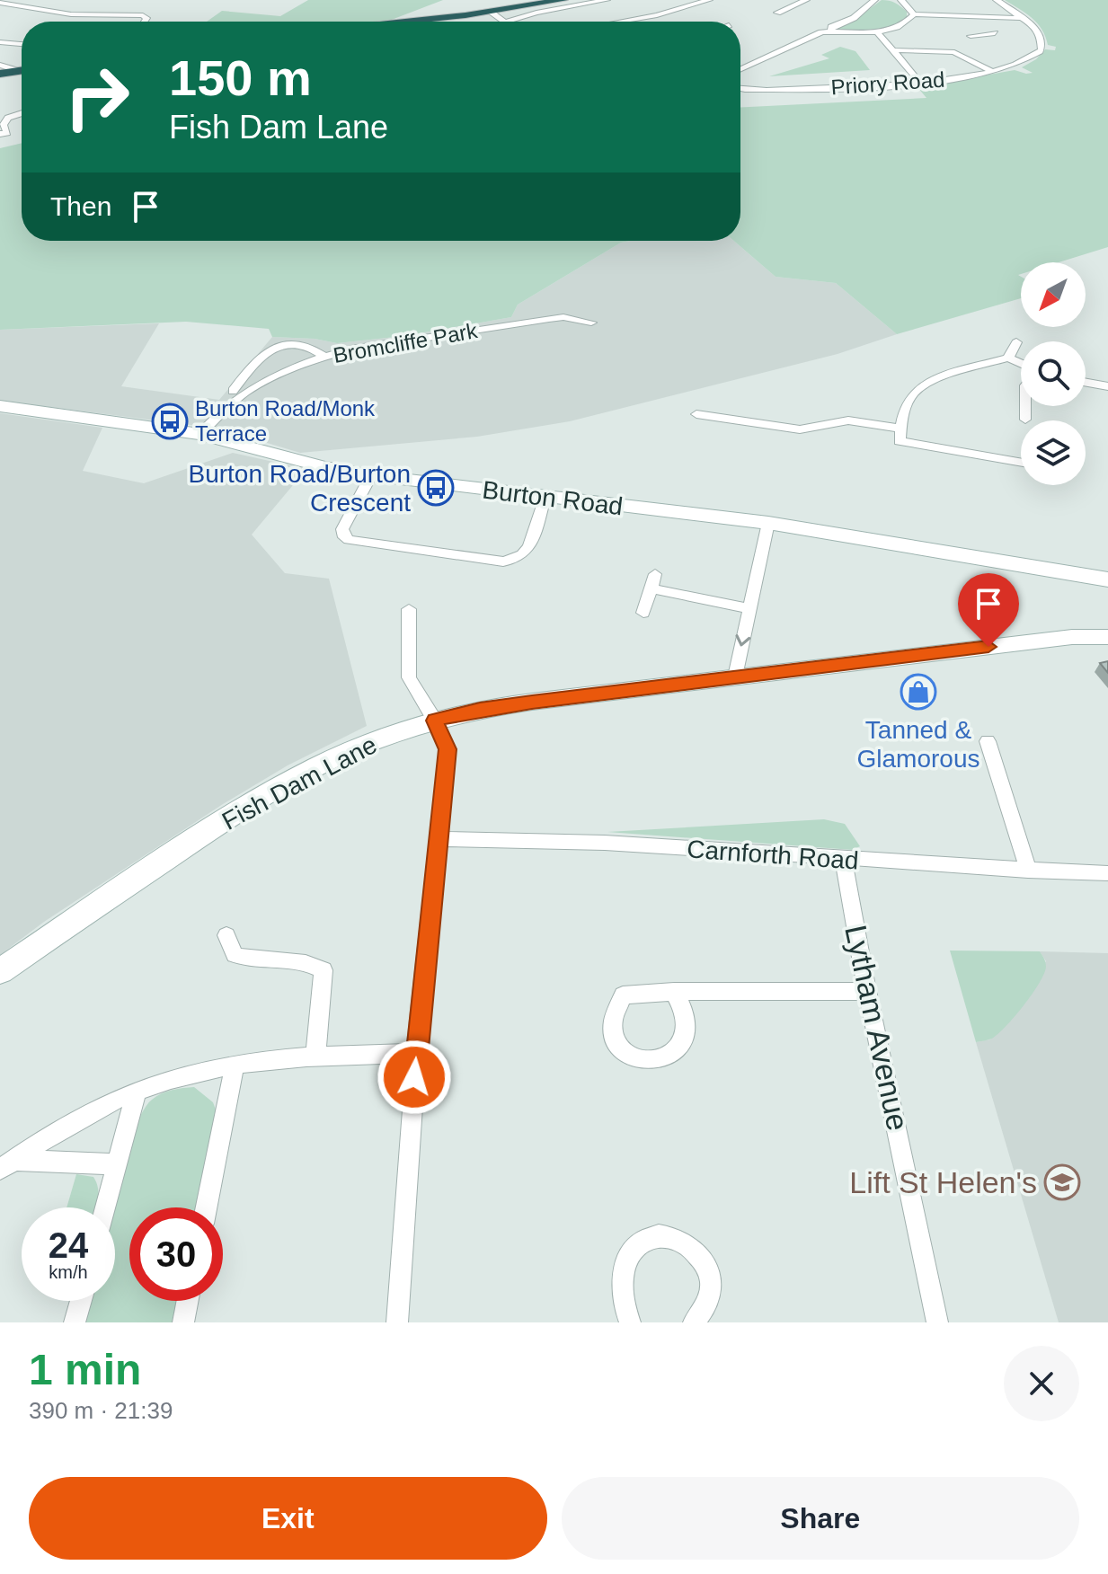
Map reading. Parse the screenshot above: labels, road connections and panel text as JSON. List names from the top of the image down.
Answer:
{
  "streets": {
    "street": [
      "Priory Road",
      "Bromcliffe Park",
      "Burton Road",
      "Fish Dam Lane",
      "Carnforth Road",
      "Lytham Avenue"
    ]
  },
  "crossings": [
    ["Bromcliffe Park", "Burton Road"],
    ["Carnforth Road", "Lytham Avenue"]
  ],
  "places": {
    "bus stop": ["Burton Road/Monk Terrace", "Burton Road/Burton Crescent"],
    "shop": ["Tanned & Glamorous"],
    "school or university": ["Lift St Helen's"]
  },
  "north": "bottom left",
  "page": {
    "turn": ["150 m", "Fish Dam Lane"],
    "then": "Then",
    "speed": "24 km/h",
    "limit": "30",
    "heading": ["1 min", "390 m · 21:39"],
    "buttons": ["Exit", "Share"]
  }
}
